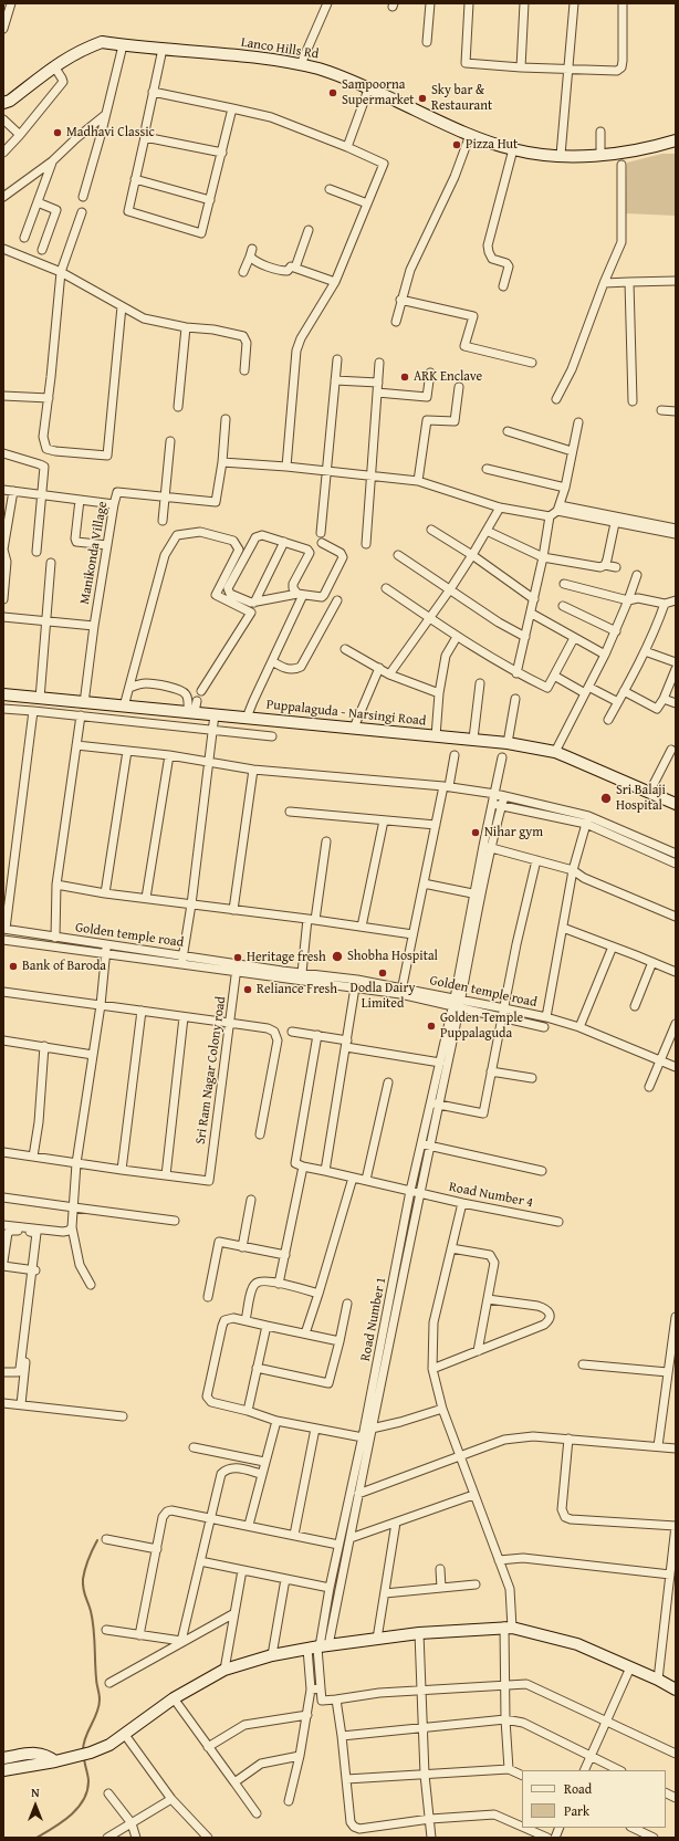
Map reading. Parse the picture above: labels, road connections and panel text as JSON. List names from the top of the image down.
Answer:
{
  "streets": {
    "street": [
      "Lanco Hills Rd",
      "Manikonda Village",
      "Puppalaguda - Narsingi Road",
      "Golden temple road",
      "Sri Ram Nagar Colony road",
      "Road Number 4",
      "Road Number 1"
    ]
  },
  "crossings": [
    ["Manikonda Village", "Puppalaguda - Narsingi Road"],
    ["Golden temple road", "Sri Ram Nagar Colony road"],
    ["Golden temple road", "Road Number 1"],
    ["Road Number 4", "Road Number 1"]
  ],
  "places": [
    "Sampoorna Supermarket",
    "Sky bar & Restaurant",
    "Madhavi Classic",
    "Pizza Hut",
    "ARK Enclave",
    "Sri Balaji Hospital",
    "Nihar gym",
    "Shobha Hospital",
    "Heritage fresh",
    "Bank of Baroda",
    "Dodla Dairy Limited",
    "Reliance Fresh",
    "Golden Temple Puppalaguda"
  ],
  "legend": ["Road", "Park"],
  "north": "top"
}
